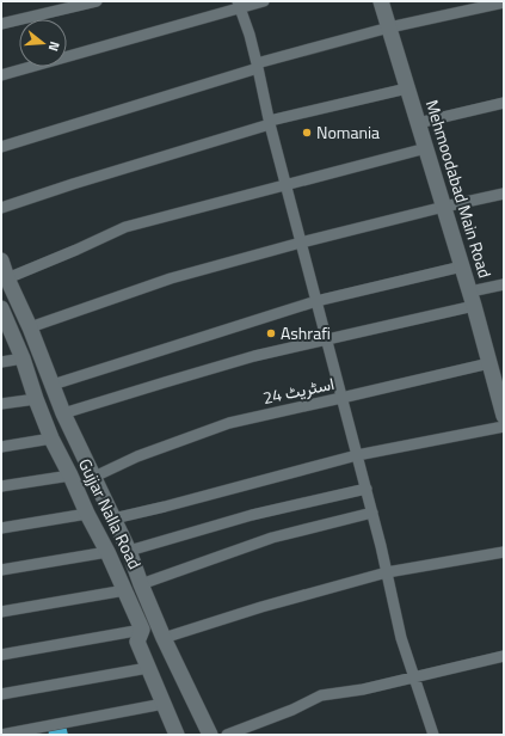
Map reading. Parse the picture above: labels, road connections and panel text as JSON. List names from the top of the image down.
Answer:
{
  "streets": {
    "street": ["Mehmoodabad Main Road", "اسٹریٹ 24", "Gujjar Nalla Road"]
  },
  "crossings": [
    ["Mehmoodabad Main Road", "اسٹریٹ 24"]
  ],
  "places": ["Nomania", "Ashrafi"],
  "north": "right"
}
